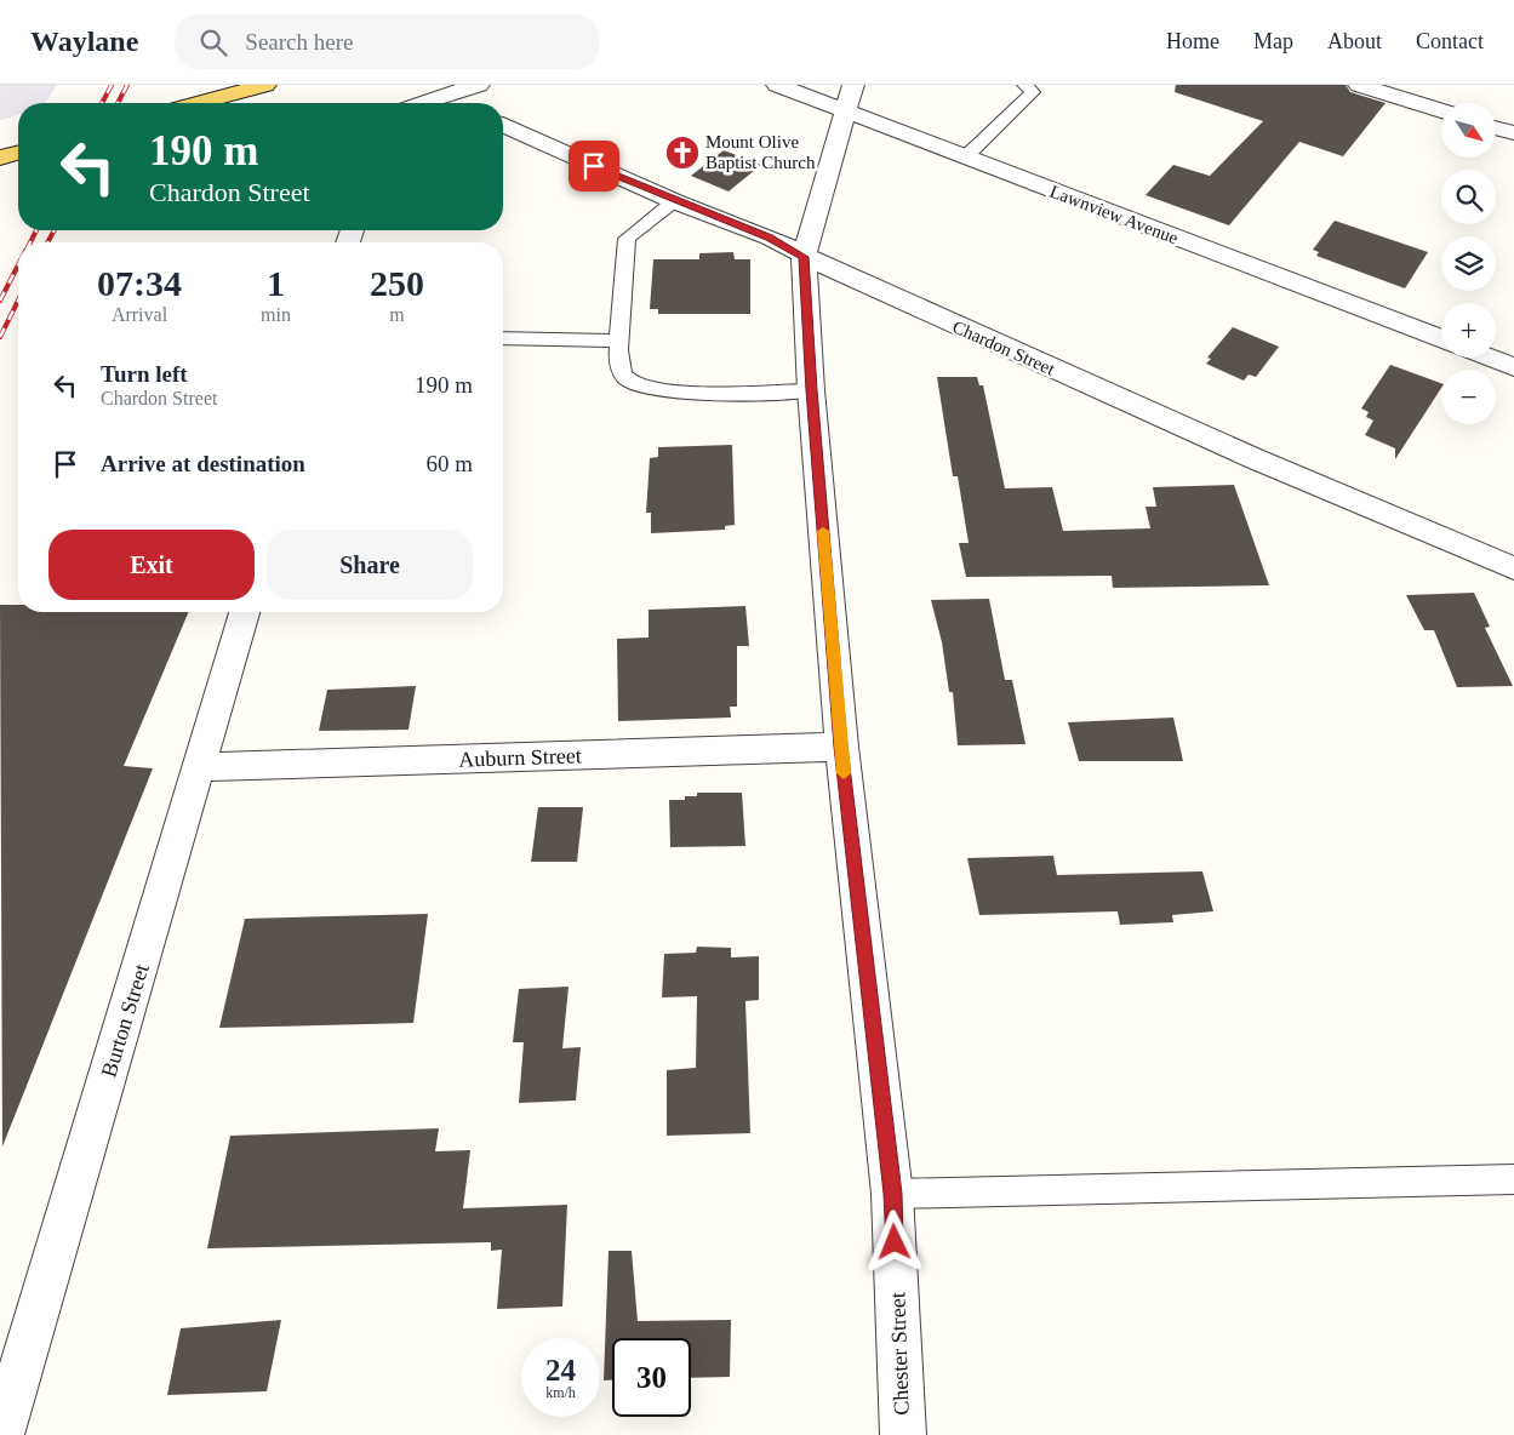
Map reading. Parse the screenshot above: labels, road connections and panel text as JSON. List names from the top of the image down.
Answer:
{
  "streets": {
    "street": [
      "Lawnview Avenue",
      "Chardon Street",
      "Auburn Street",
      "Burton Street",
      "Chester Street"
    ]
  },
  "crossings": [
    ["Lawnview Avenue", "Chester Street"],
    ["Chardon Street", "Chester Street"],
    ["Auburn Street", "Burton Street"],
    ["Auburn Street", "Chester Street"]
  ],
  "places": {
    "church": ["Mount Olive Baptist Church"]
  },
  "north": "bottom right",
  "page": {
    "header": "Waylane",
    "search": "Search here",
    "nav": [
      "Home",
      "Map",
      "About",
      "Contact"
    ],
    "map_buttons": ["+", "−"],
    "turn": ["190 m", "Chardon Street"],
    "eta": [
      "07:34",
      "Arrival",
      "1",
      "min",
      "250",
      "m"
    ],
    "list": [
      {
        "name": "Turn left",
        "note": "Chardon Street",
        "value": "190 m"
      },
      {
        "name": "Arrive at destination",
        "value": "60 m"
      }
    ],
    "buttons": ["Exit", "Share"],
    "speed": "24 km/h",
    "limit": "30"
  }
}
